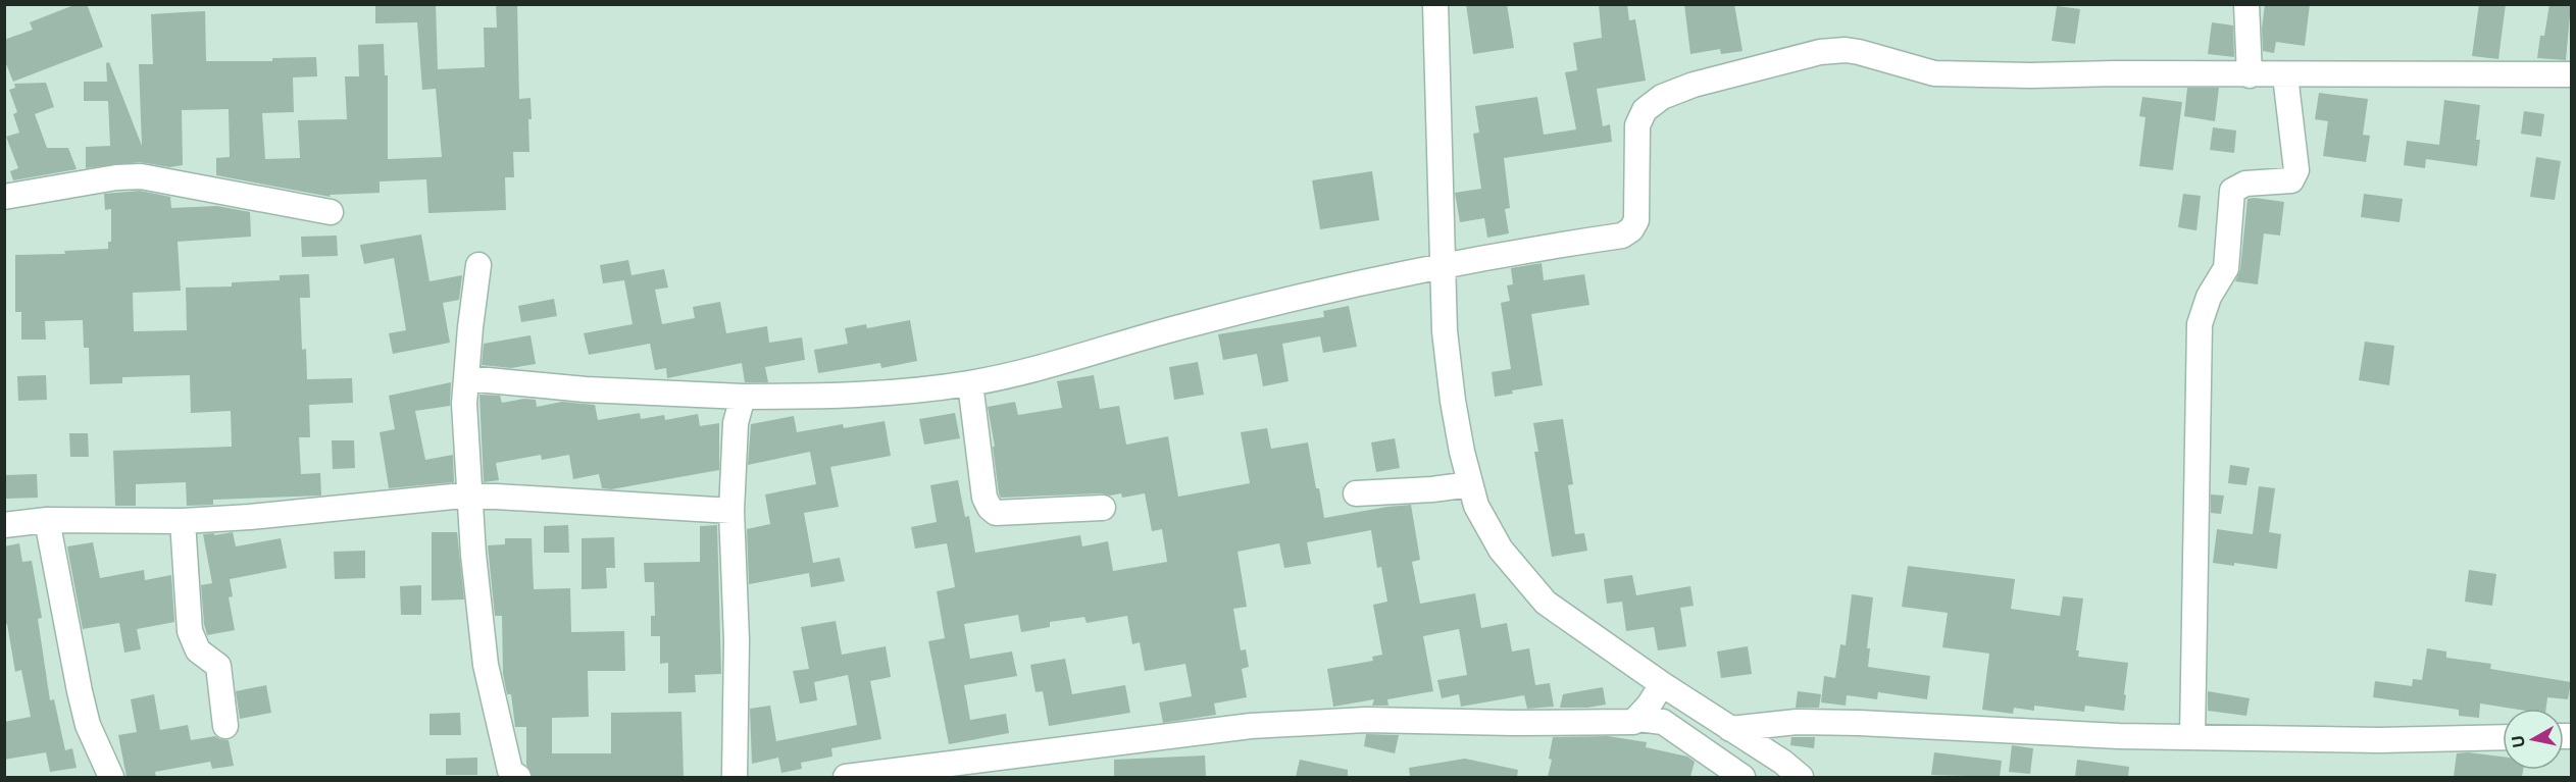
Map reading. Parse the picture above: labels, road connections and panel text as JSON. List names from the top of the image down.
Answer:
{
  "north": "left"
}
